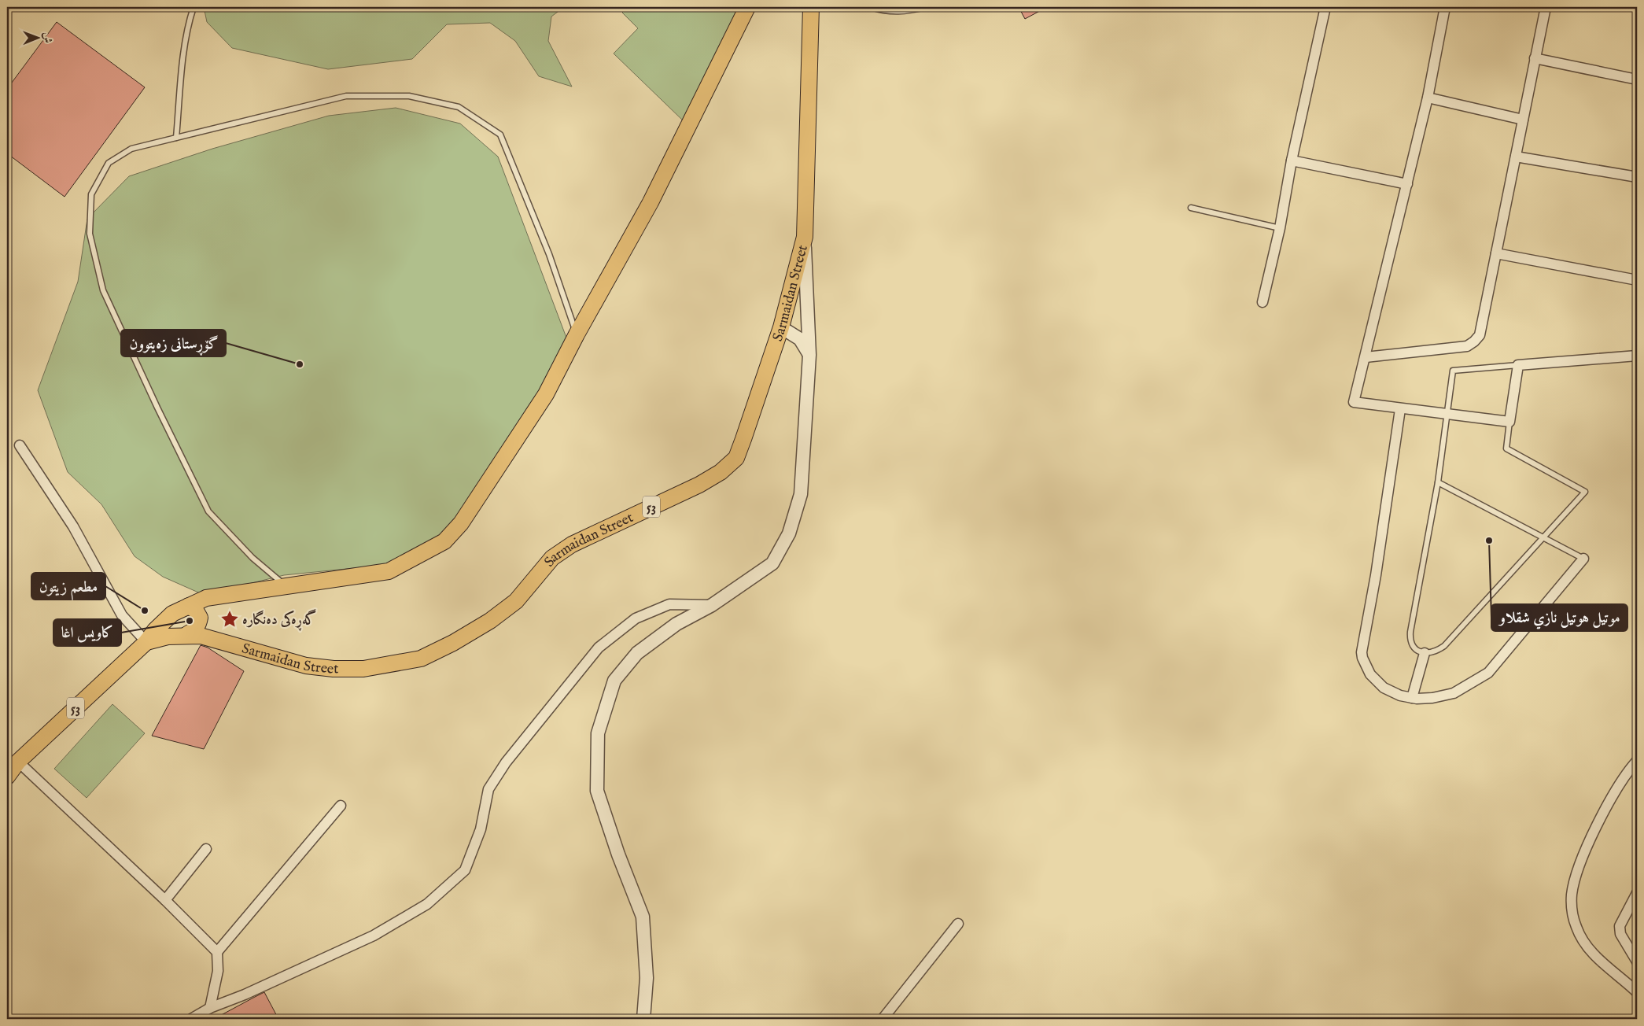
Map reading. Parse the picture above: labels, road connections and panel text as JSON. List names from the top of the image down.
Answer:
{
  "streets": {
    "main road": ["Sarmaidan Street", "53"]
  },
  "crossings": [
    ["Sarmaidan Street", "53"]
  ],
  "places": {
    "other": [
      "گۆڕستانی زەیتوون",
      "موتيل هوتيل نازي شقلاو",
      "مطعم زيتون",
      "كاويس اغا"
    ],
    "place": ["گەڕەکی دەنگارە"]
  },
  "north": "right"
}
